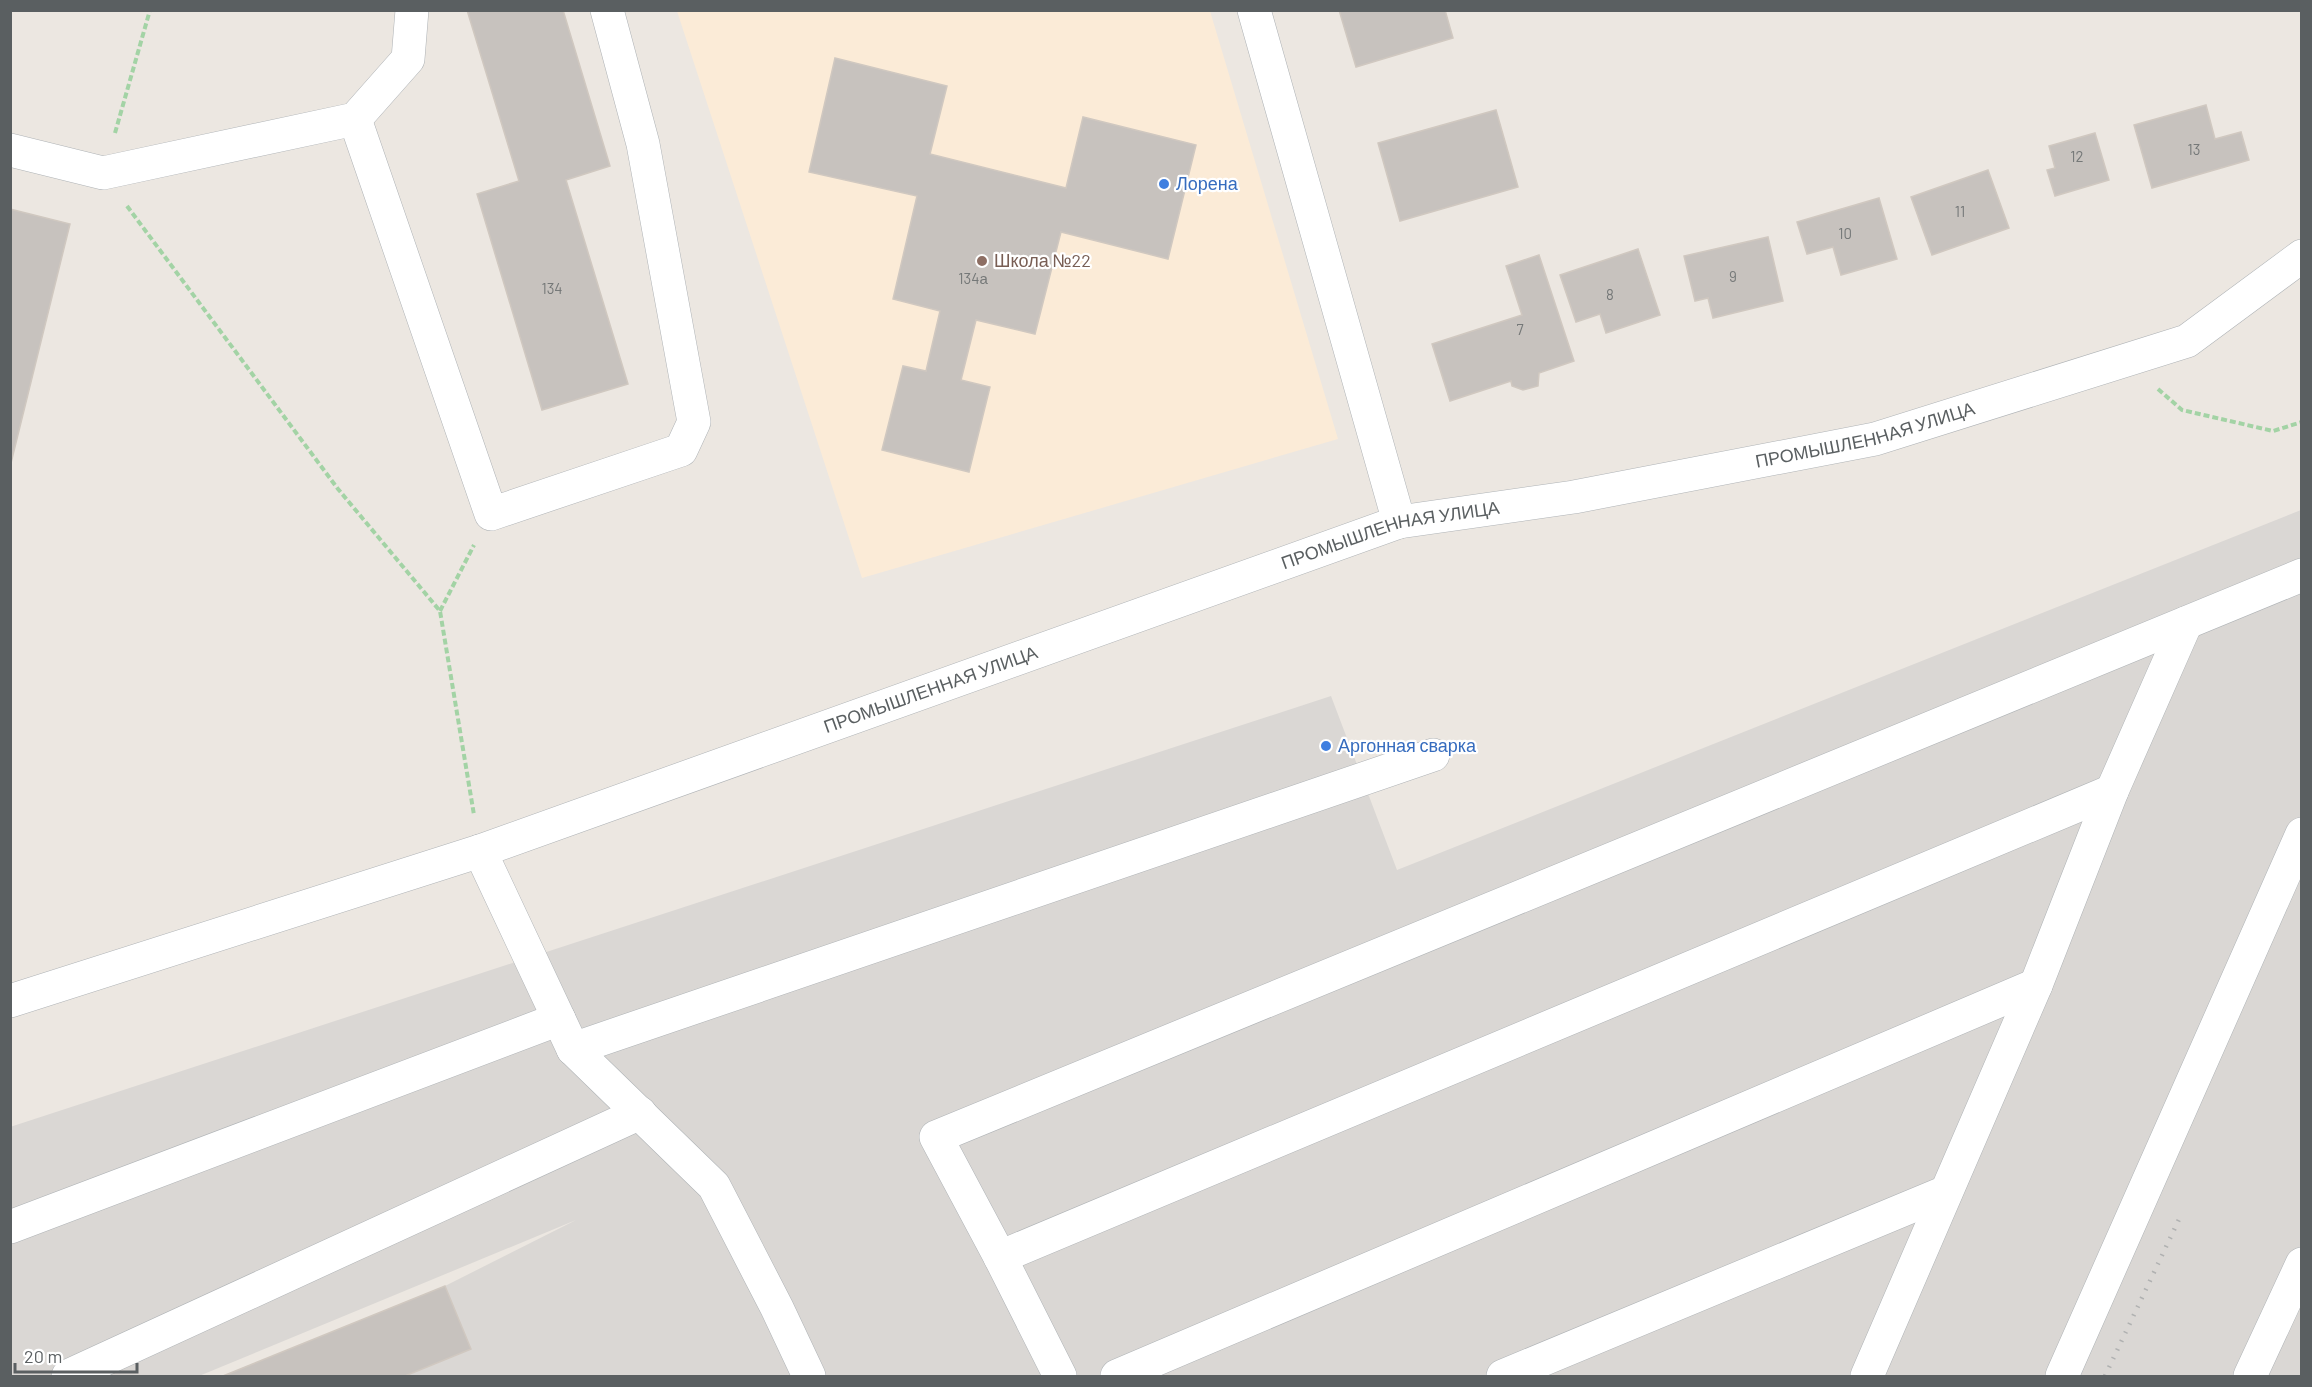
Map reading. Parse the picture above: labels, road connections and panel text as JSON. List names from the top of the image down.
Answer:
{
  "streets": {
    "street": ["ПРОМЫШЛЕННАЯ УЛИЦА"]
  },
  "places": ["Лорена", "Школа №22", "Аргонная сварка"],
  "house_numbers": [
    "13",
    "12",
    "11",
    "10",
    "9",
    "134а",
    "134",
    "8",
    "7"
  ],
  "scale_bar": "20 m"
}
